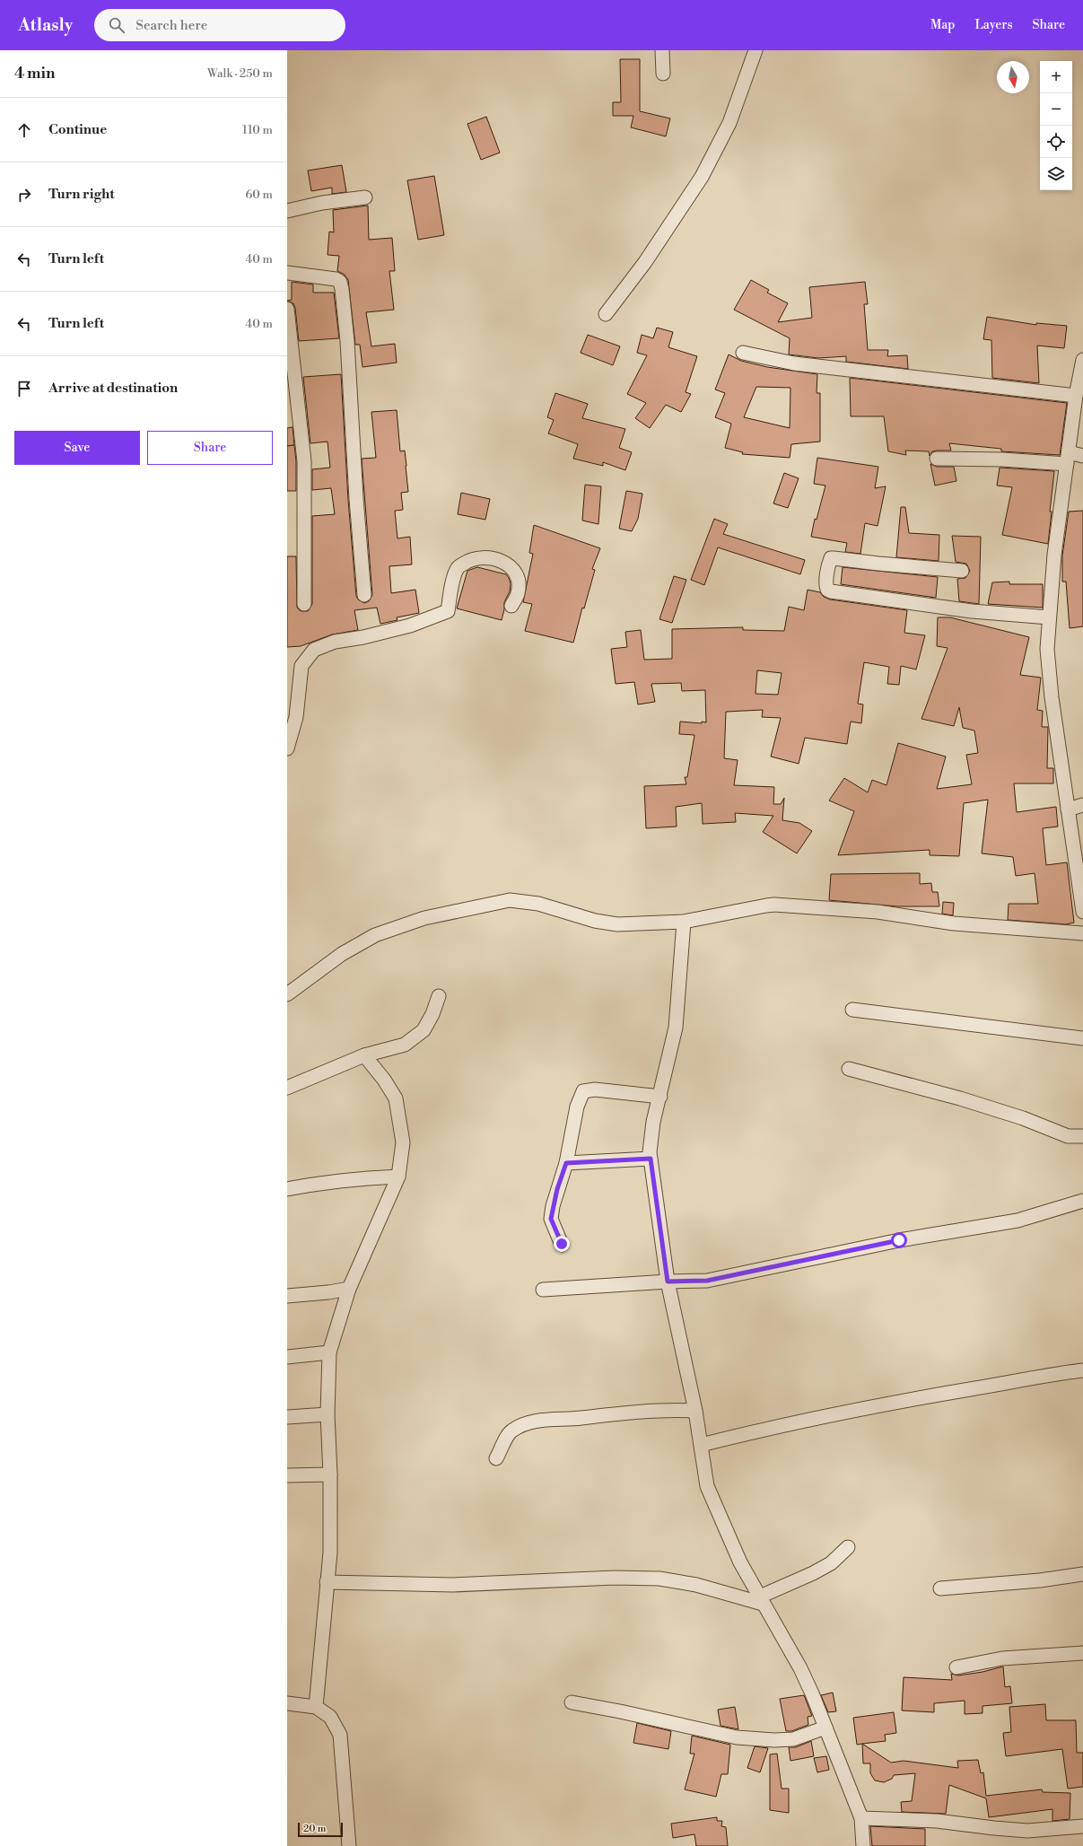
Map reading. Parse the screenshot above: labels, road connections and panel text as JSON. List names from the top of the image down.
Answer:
{
  "scale_bar": "20 m",
  "north": "bottom",
  "page": {
    "header": "Atlasly",
    "search": "Search here",
    "nav": ["Map", "Layers", "Share"],
    "heading": ["4 min", "Walk · 250 m"],
    "map_buttons": ["+", "−"],
    "list": [
      ["Continue", "110 m"],
      ["Turn right", "60 m"],
      ["Turn left", "40 m"],
      ["Turn left", "40 m"],
      "Arrive at destination"
    ],
    "buttons": ["Save", "Share"],
    "scale": "20 m"
  }
}
